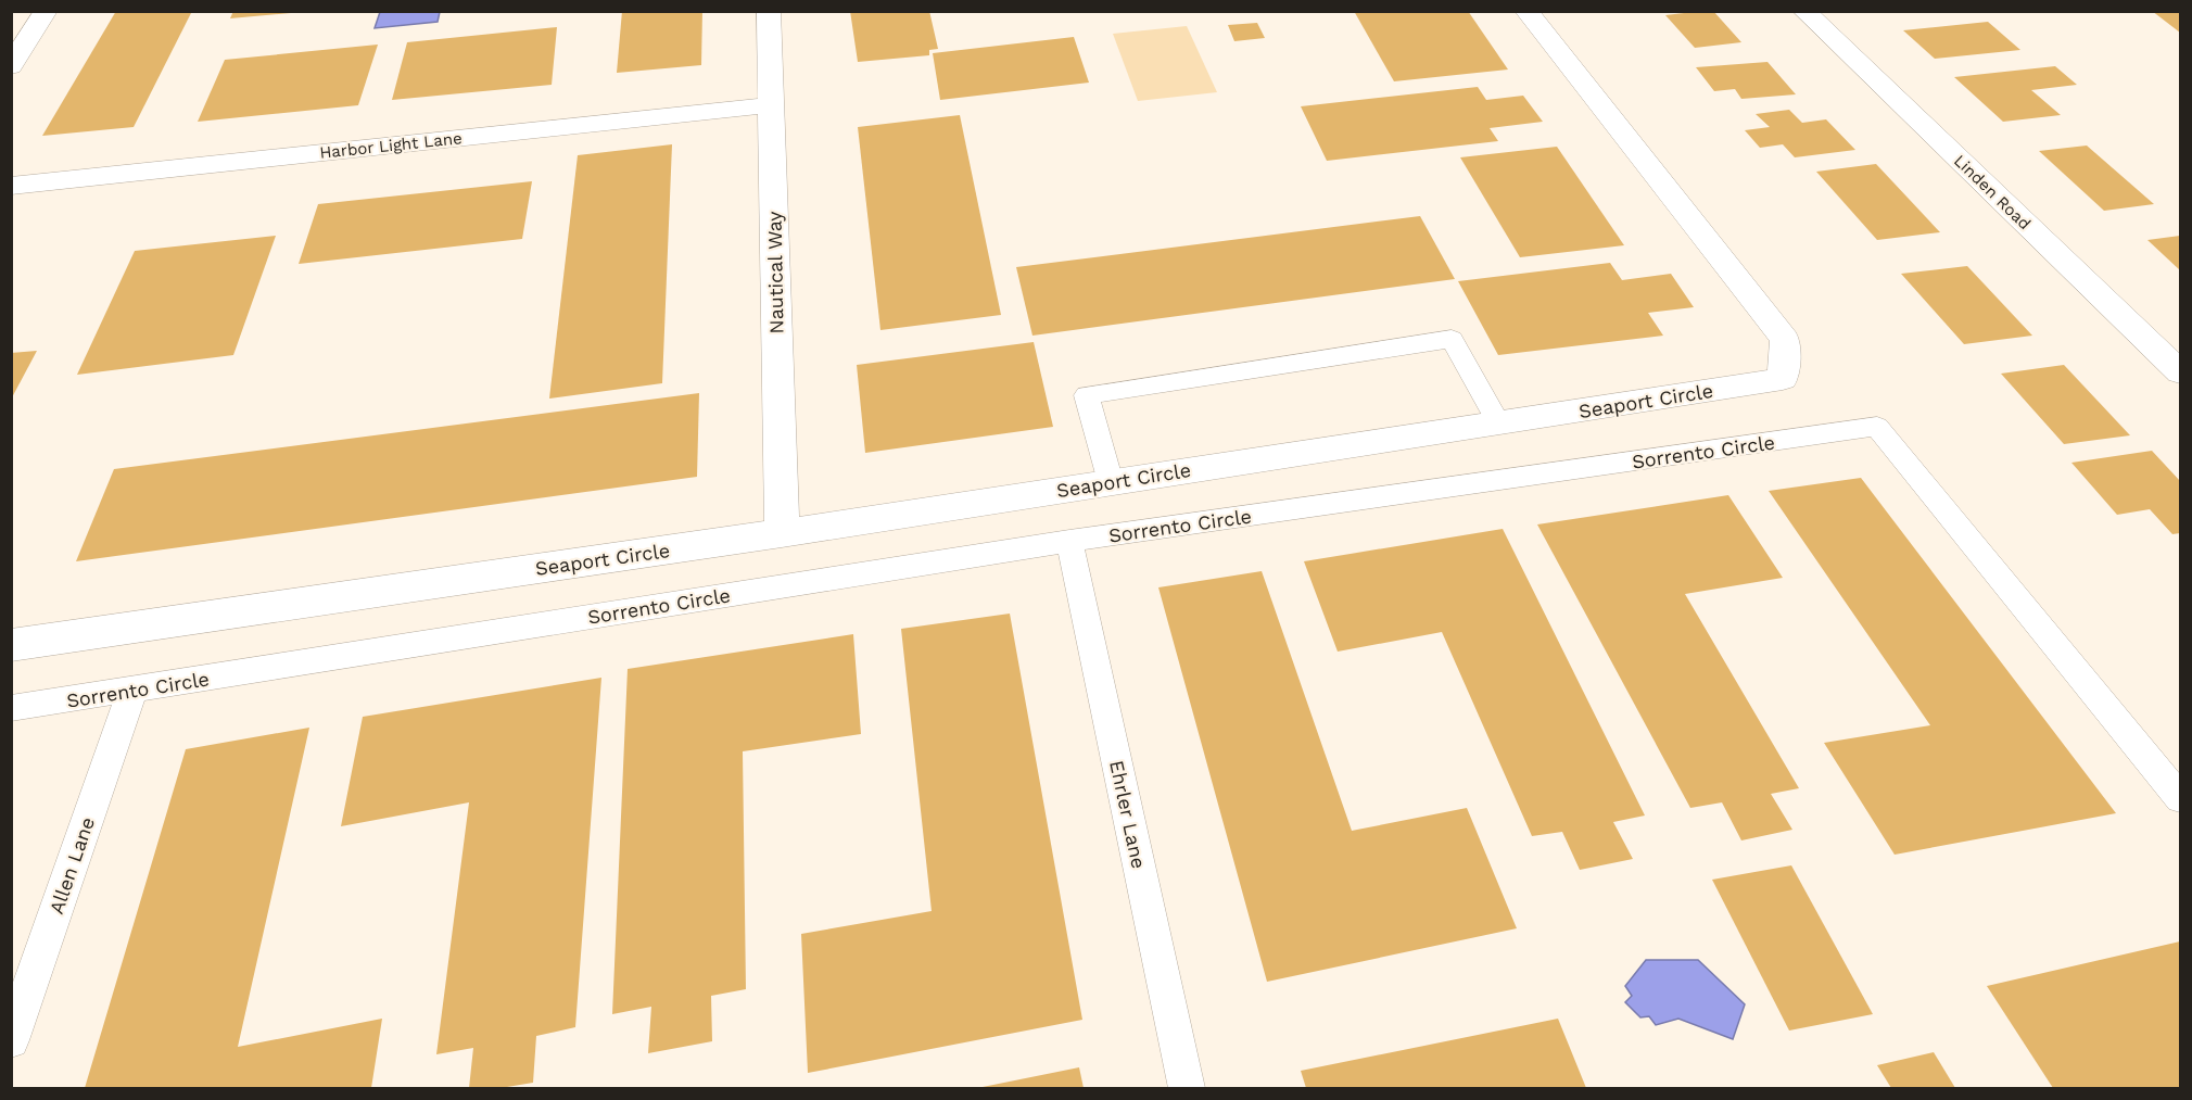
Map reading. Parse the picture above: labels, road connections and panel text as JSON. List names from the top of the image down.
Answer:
{
  "streets": {
    "street": [
      "Harbor Light Lane",
      "Linden Road",
      "Nautical Way",
      "Seaport Circle"
    ],
    "lane": ["Sorrento Circle", "Ehrler Lane", "Allen Lane"]
  },
  "crossings": [
    ["Harbor Light Lane", "Nautical Way"],
    ["Nautical Way", "Seaport Circle"],
    ["Sorrento Circle", "Ehrler Lane"],
    ["Sorrento Circle", "Allen Lane"]
  ]
}
